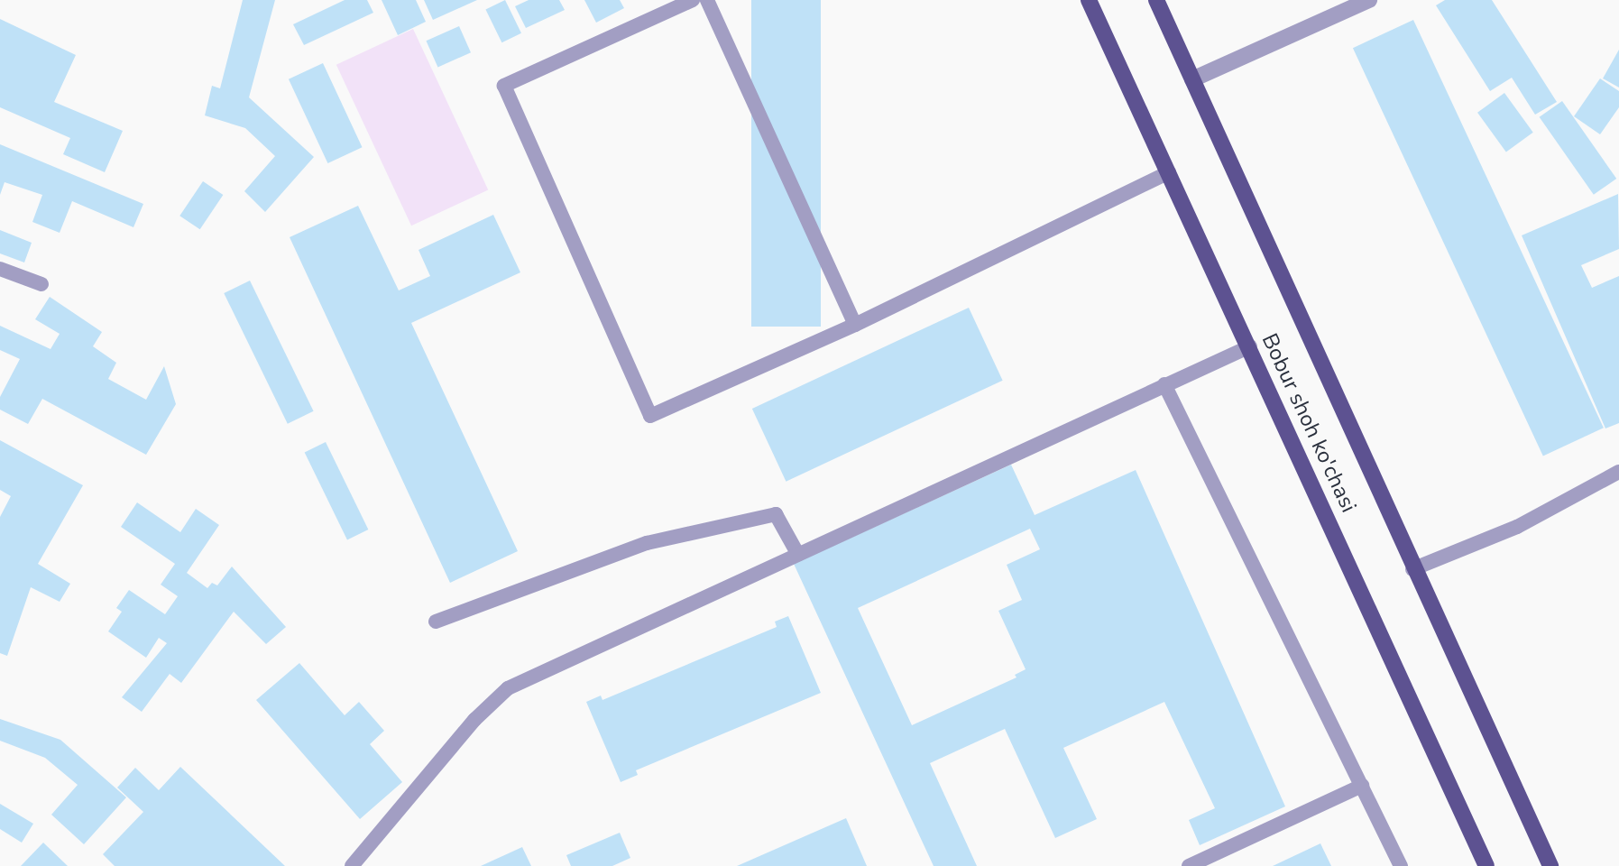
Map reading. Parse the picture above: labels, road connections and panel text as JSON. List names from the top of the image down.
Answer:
{
  "streets": {
    "main road": ["Bobur shoh ko'chasi"]
  }
}
